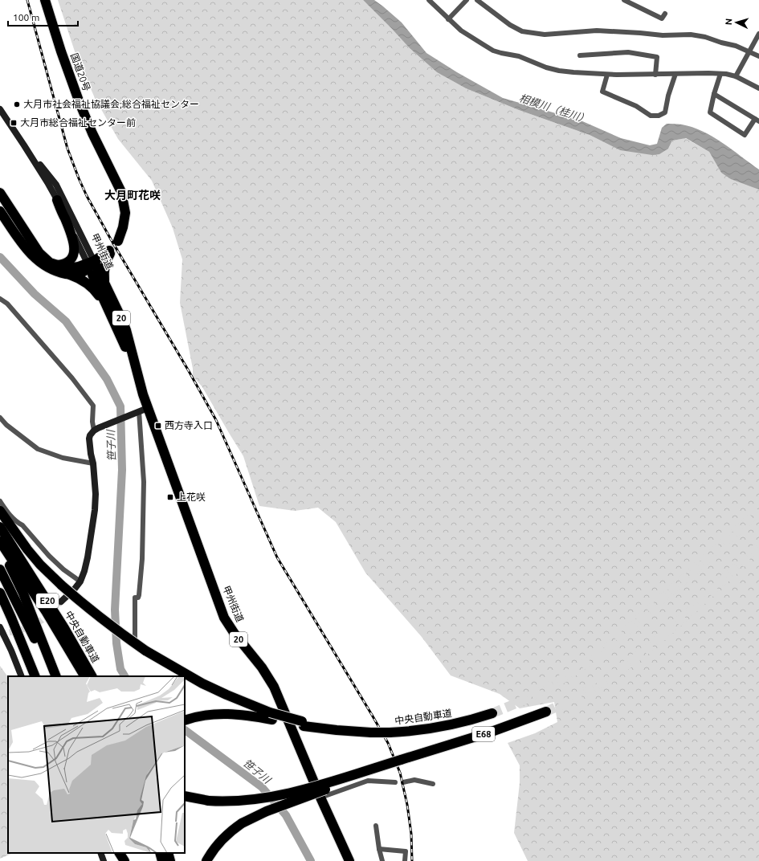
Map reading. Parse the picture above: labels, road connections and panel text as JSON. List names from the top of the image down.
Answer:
{
  "streets": {
    "highway": [
      "国道20号",
      "甲州街道",
      "20",
      "E20",
      "中央自動車道",
      "E68"
    ]
  },
  "districts": ["大月町花咲"],
  "water": ["相模川（桂川）", "笹子川"],
  "places": {
    "other": ["大月市社会福祉協議会;総合福祉センター"],
    "transit": ["大月市総合福祉センター前", "西方寺入口", "上花咲"]
  },
  "scale_bar": "100 m",
  "north": "left"
}
